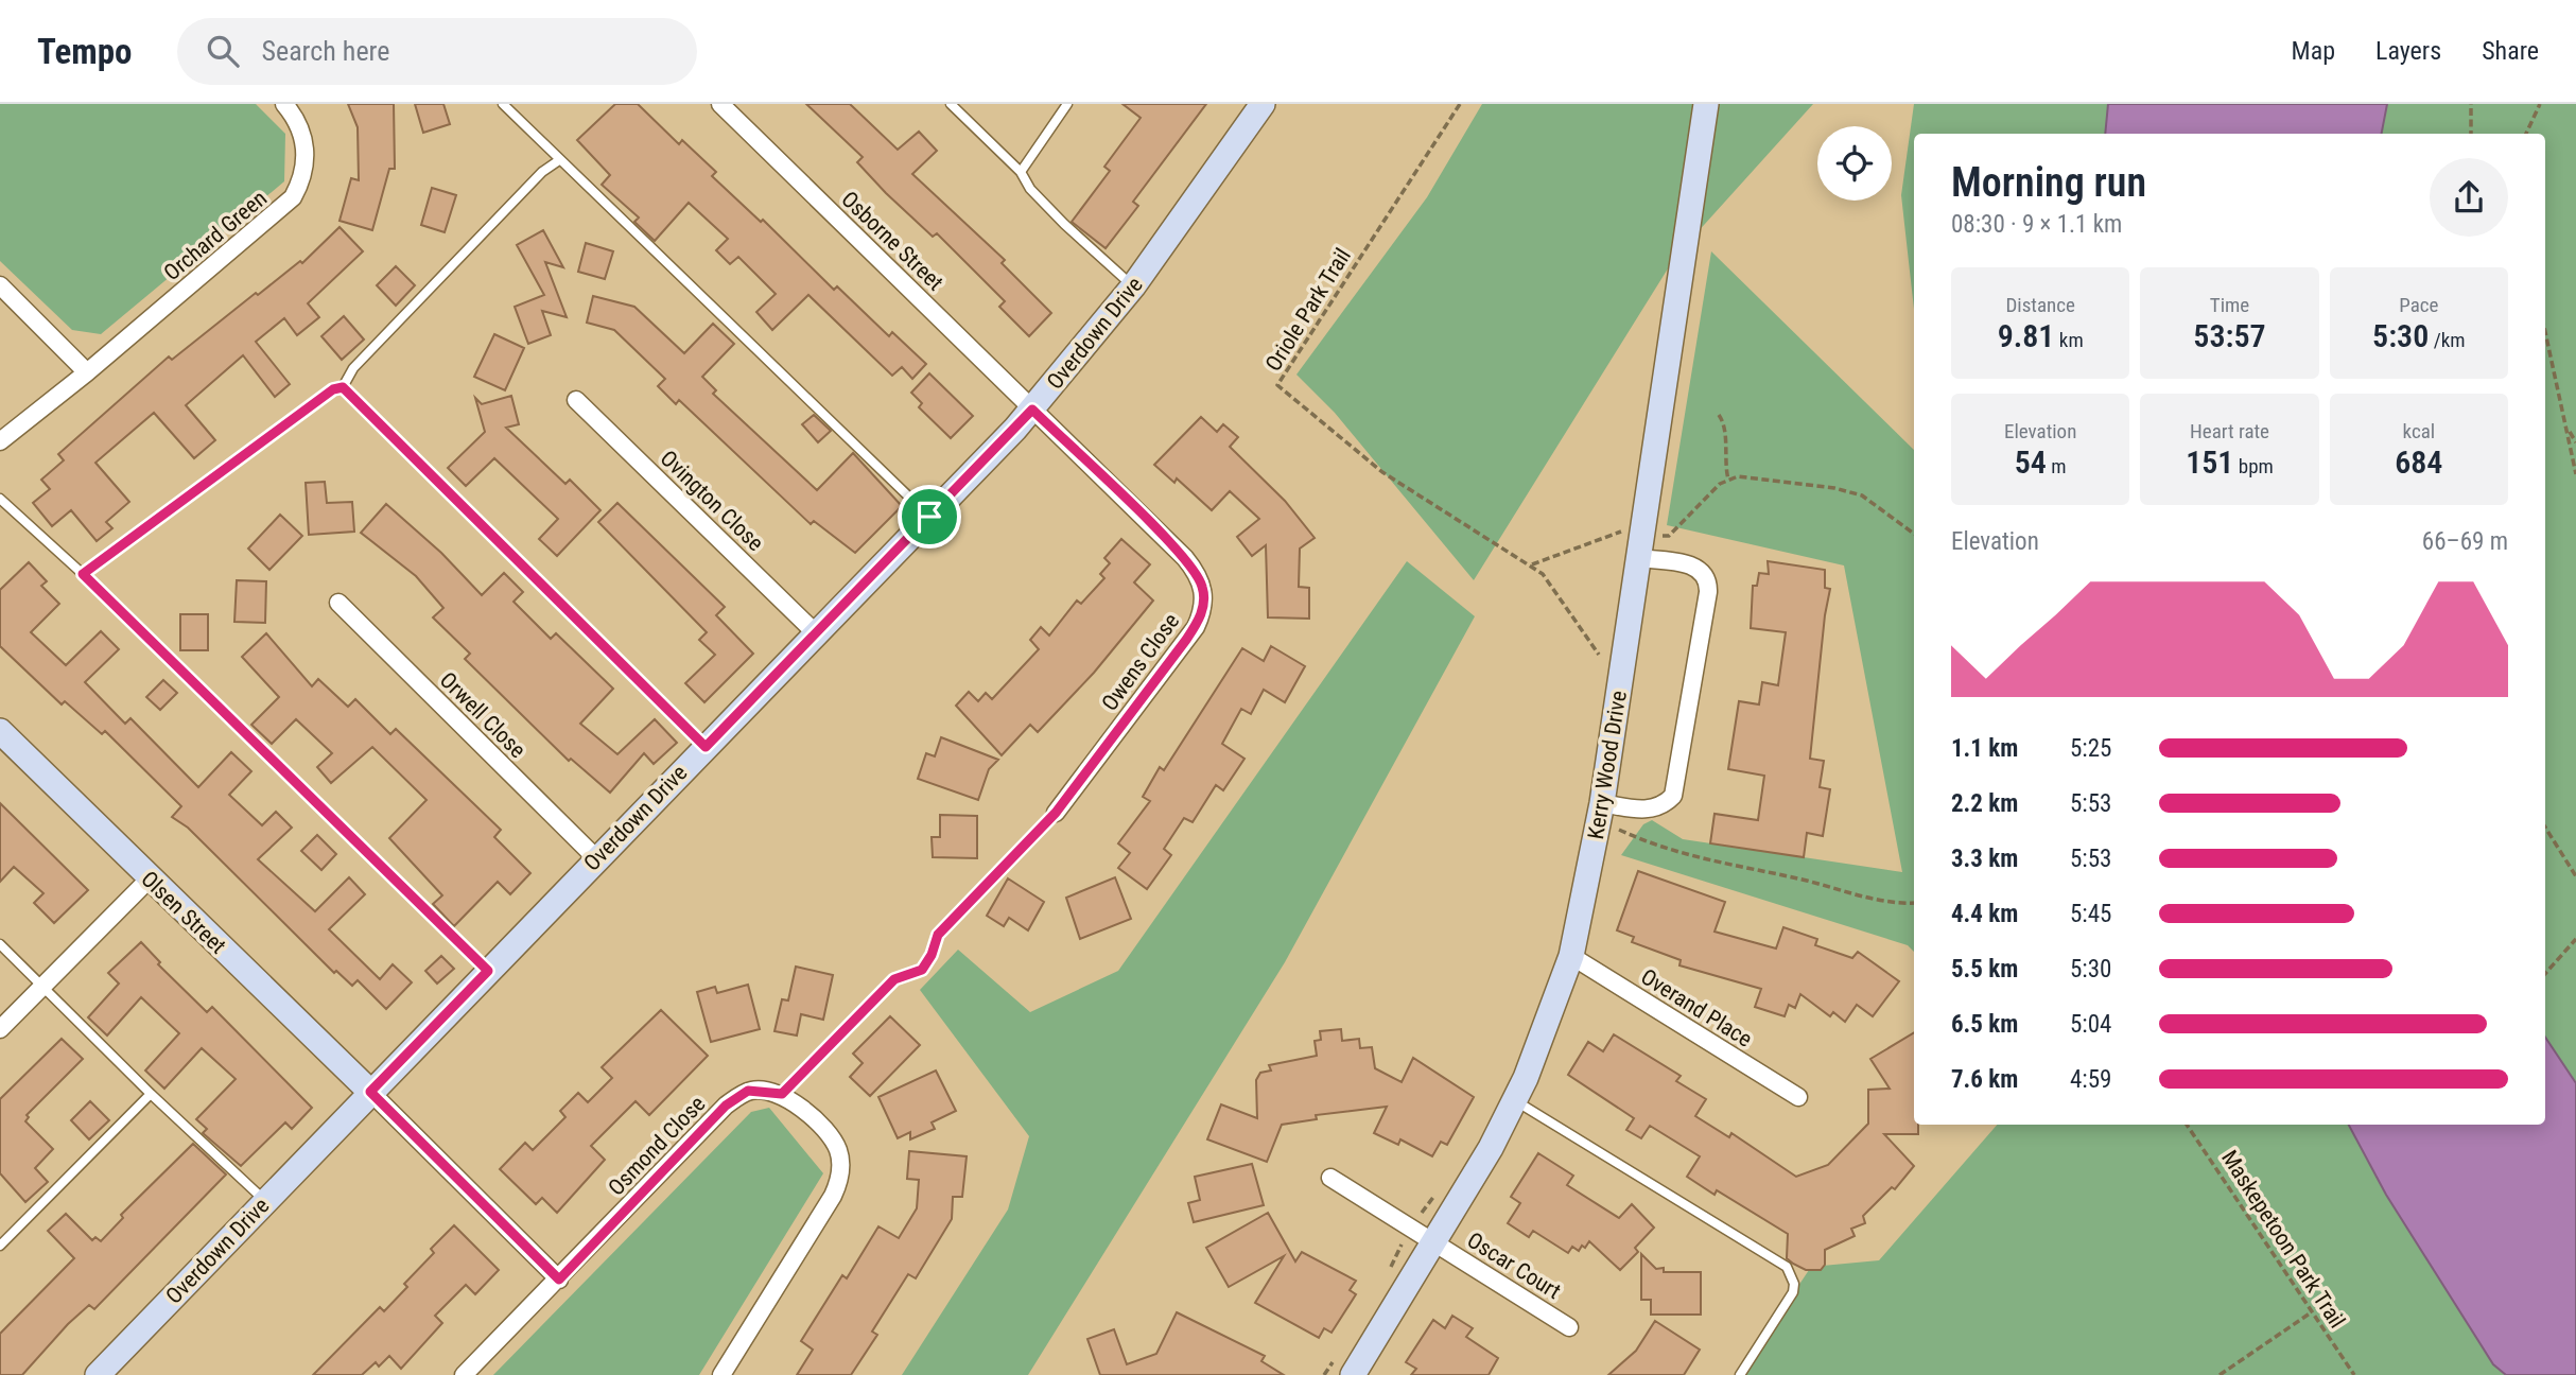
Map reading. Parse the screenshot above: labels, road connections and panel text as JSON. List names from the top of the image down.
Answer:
{
  "streets": {
    "street": [
      "Orchard Green",
      "Osborne Street",
      "Overdown Drive",
      "Ovington Close",
      "Owens Close",
      "Orwell Close",
      "Kerry Wood Drive",
      "Olsen Street",
      "Overand Place",
      "Osmond Close",
      "Oscar Court"
    ],
    "path": ["Oriole Park Trail", "Maskepetoon Park Trail"]
  },
  "crossings": [
    ["Osborne Street", "Overdown Drive"],
    ["Osborne Street", "Owens Close"],
    ["Overdown Drive", "Ovington Close"],
    ["Overdown Drive", "Owens Close"],
    ["Overdown Drive", "Orwell Close"],
    ["Overdown Drive", "Olsen Street"],
    ["Kerry Wood Drive", "Overand Place"],
    ["Kerry Wood Drive", "Oscar Court"]
  ],
  "page": {
    "header": "Tempo",
    "search": "Search here",
    "nav": ["Map", "Layers", "Share"],
    "heading": ["Morning run", "08:30 · 9 × 1.1 km"],
    "stats": [
      ["Distance", "9.81 km"],
      ["Time", "53:57"],
      ["Pace", "5:30 /km"],
      ["Elevation", "54 m"],
      ["Heart rate", "151 bpm"],
      ["kcal", "684"]
    ],
    "chart": ["Elevation", "66–69 m"],
    "list": [
      {
        "name": "1.1 km",
        "note": "5:25"
      },
      {
        "name": "2.2 km",
        "note": "5:53"
      },
      {
        "name": "3.3 km",
        "note": "5:53"
      },
      {
        "name": "4.4 km",
        "note": "5:45"
      },
      {
        "name": "5.5 km",
        "note": "5:30"
      },
      {
        "name": "6.5 km",
        "note": "5:04"
      },
      {
        "name": "7.6 km",
        "note": "4:59"
      }
    ]
  }
}
